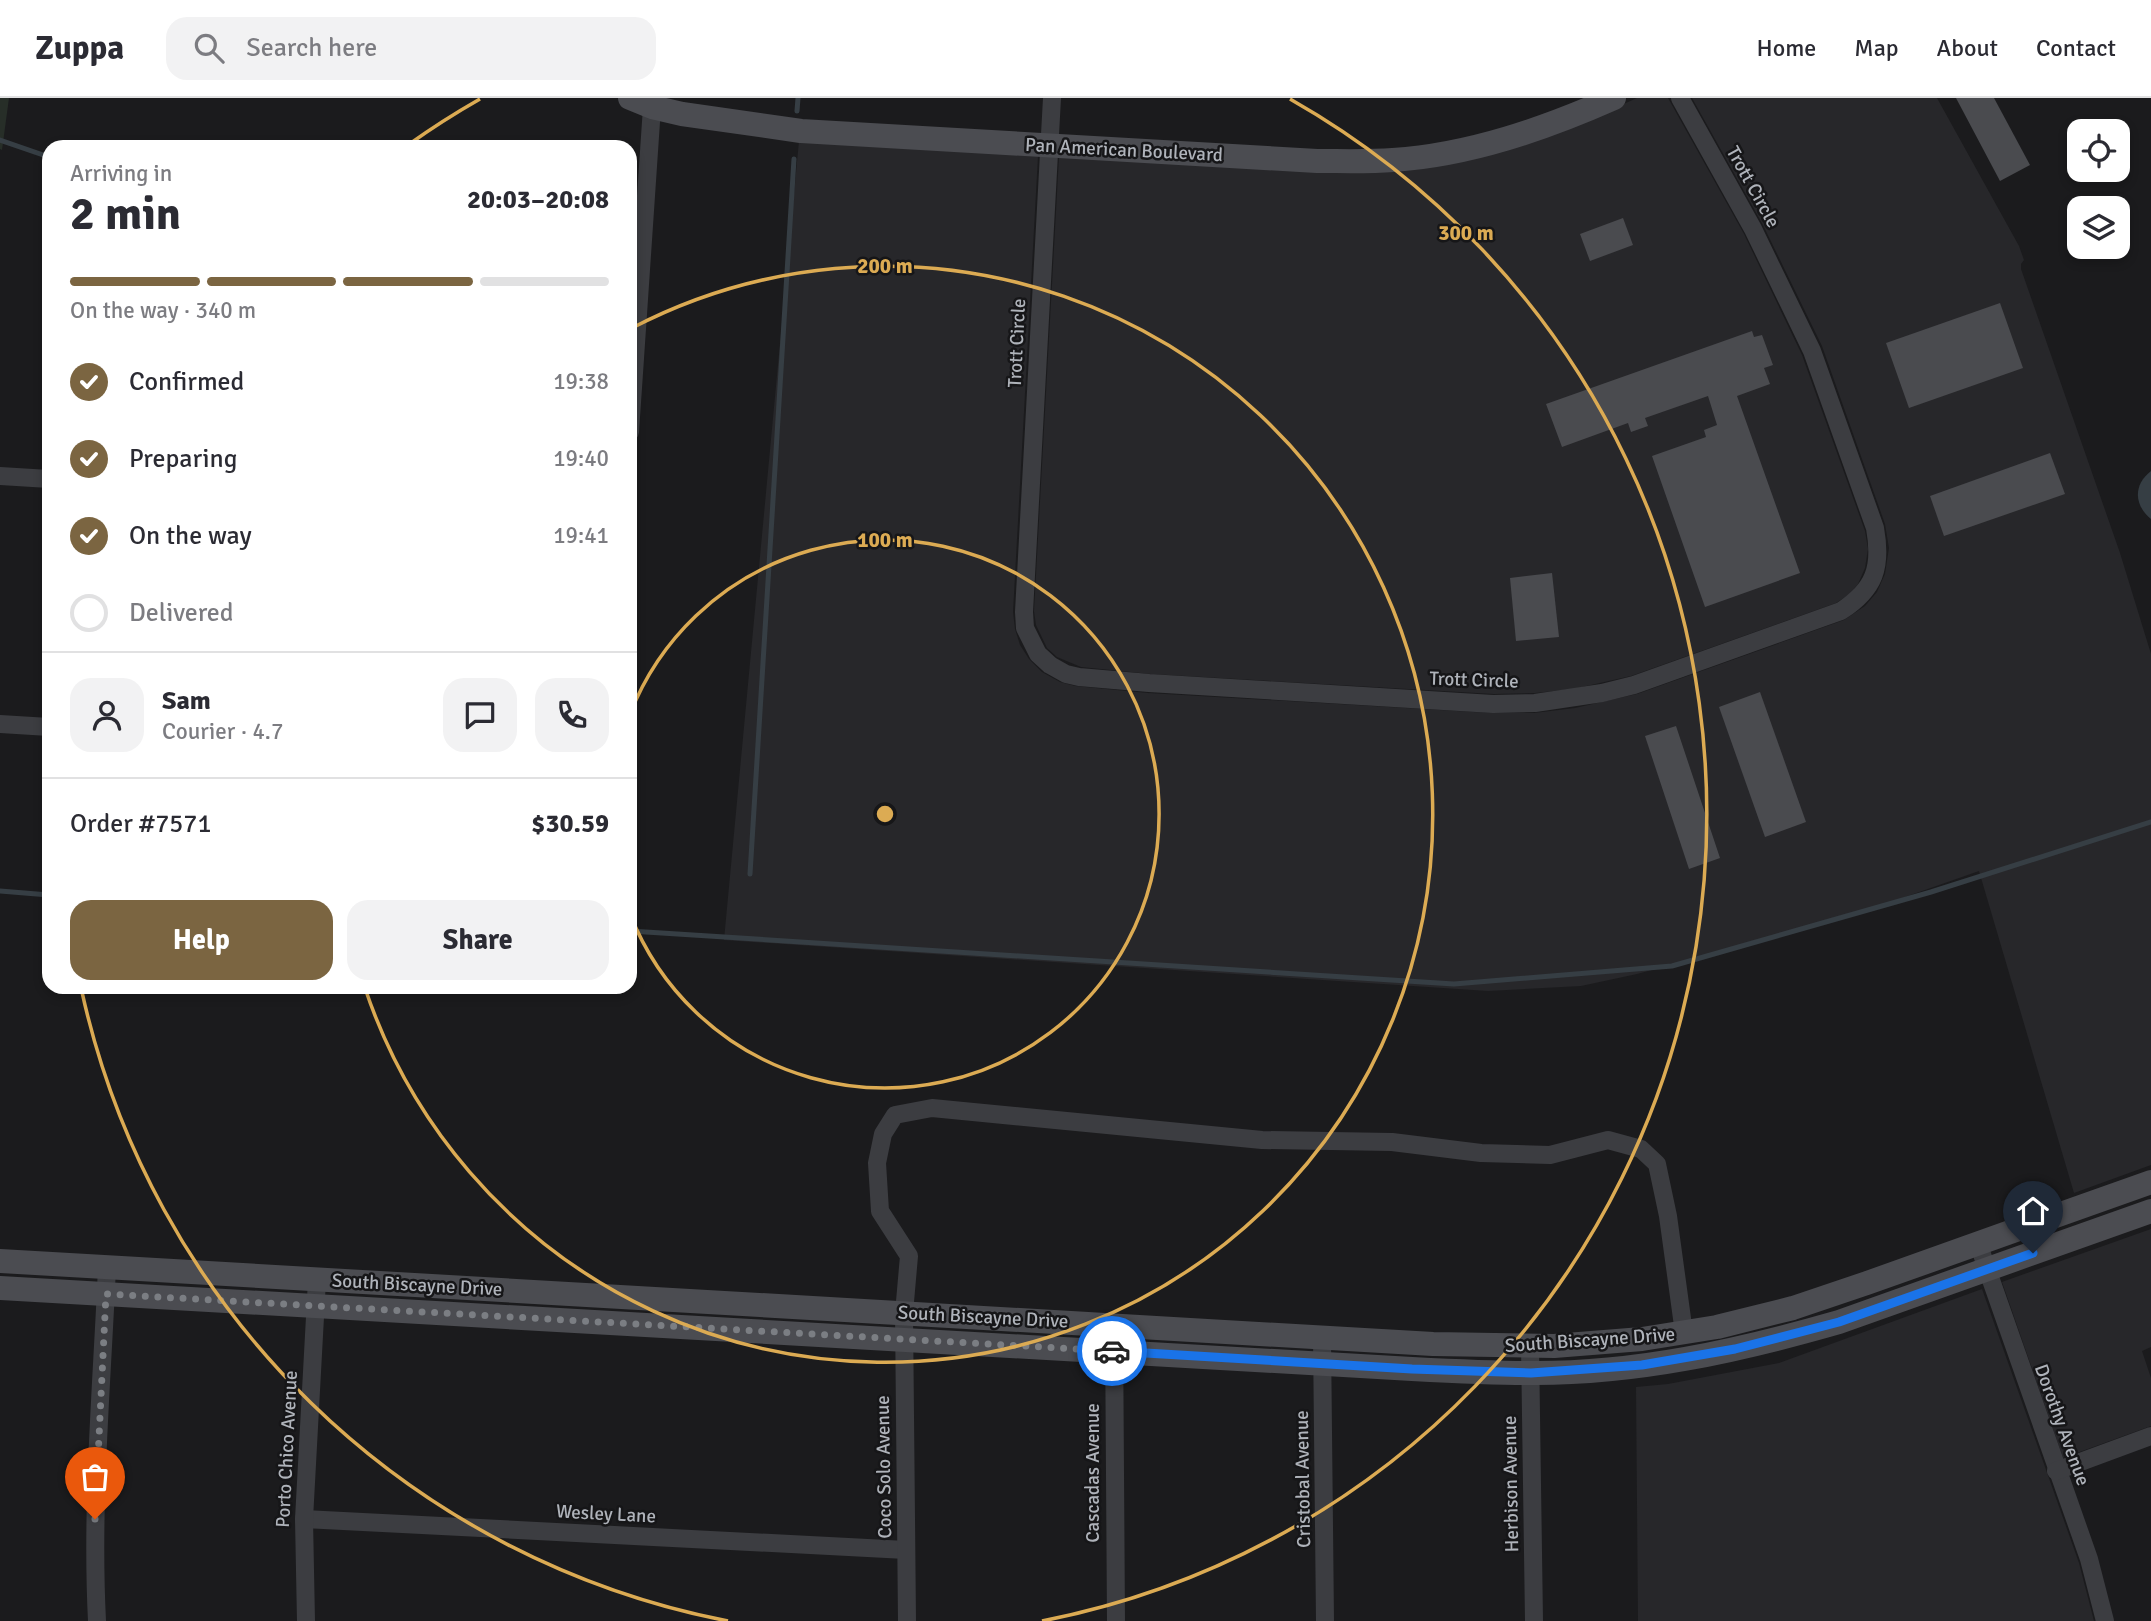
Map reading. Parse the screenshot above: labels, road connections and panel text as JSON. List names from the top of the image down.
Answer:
{
  "streets": {
    "street": [
      "Pan American Boulevard",
      "Trott Circle",
      "South Biscayne Drive",
      "Dorothy Avenue",
      "Porto Chico Avenue",
      "Coco Solo Avenue",
      "Cascadas Avenue",
      "Cristobal Avenue",
      "Herbison Avenue",
      "Wesley Lane"
    ]
  },
  "crossings": [
    ["Pan American Boulevard", "Trott Circle"],
    ["South Biscayne Drive", "Dorothy Avenue"],
    ["South Biscayne Drive", "Porto Chico Avenue"],
    ["South Biscayne Drive", "Coco Solo Avenue"],
    ["South Biscayne Drive", "Cascadas Avenue"],
    ["South Biscayne Drive", "Cristobal Avenue"],
    ["South Biscayne Drive", "Herbison Avenue"],
    ["Porto Chico Avenue", "Wesley Lane"],
    ["Coco Solo Avenue", "Wesley Lane"]
  ],
  "page": {
    "header": "Zuppa",
    "search": "Search here",
    "nav": [
      "Home",
      "Map",
      "About",
      "Contact"
    ],
    "heading": ["2 min", "Arriving in", "20:03–20:08"],
    "panel": [
      "Sam",
      "Courier · 4.7",
      "Order #7571",
      "$30.59"
    ],
    "bar": "On the way · 340 m",
    "list": [
      ["Confirmed", "19:38"],
      ["Preparing", "19:40"],
      ["On the way", "19:41"],
      "Delivered"
    ],
    "buttons": ["Help", "Share"]
  },
  "rings": ["300 m", "200 m", "100 m"]
}
